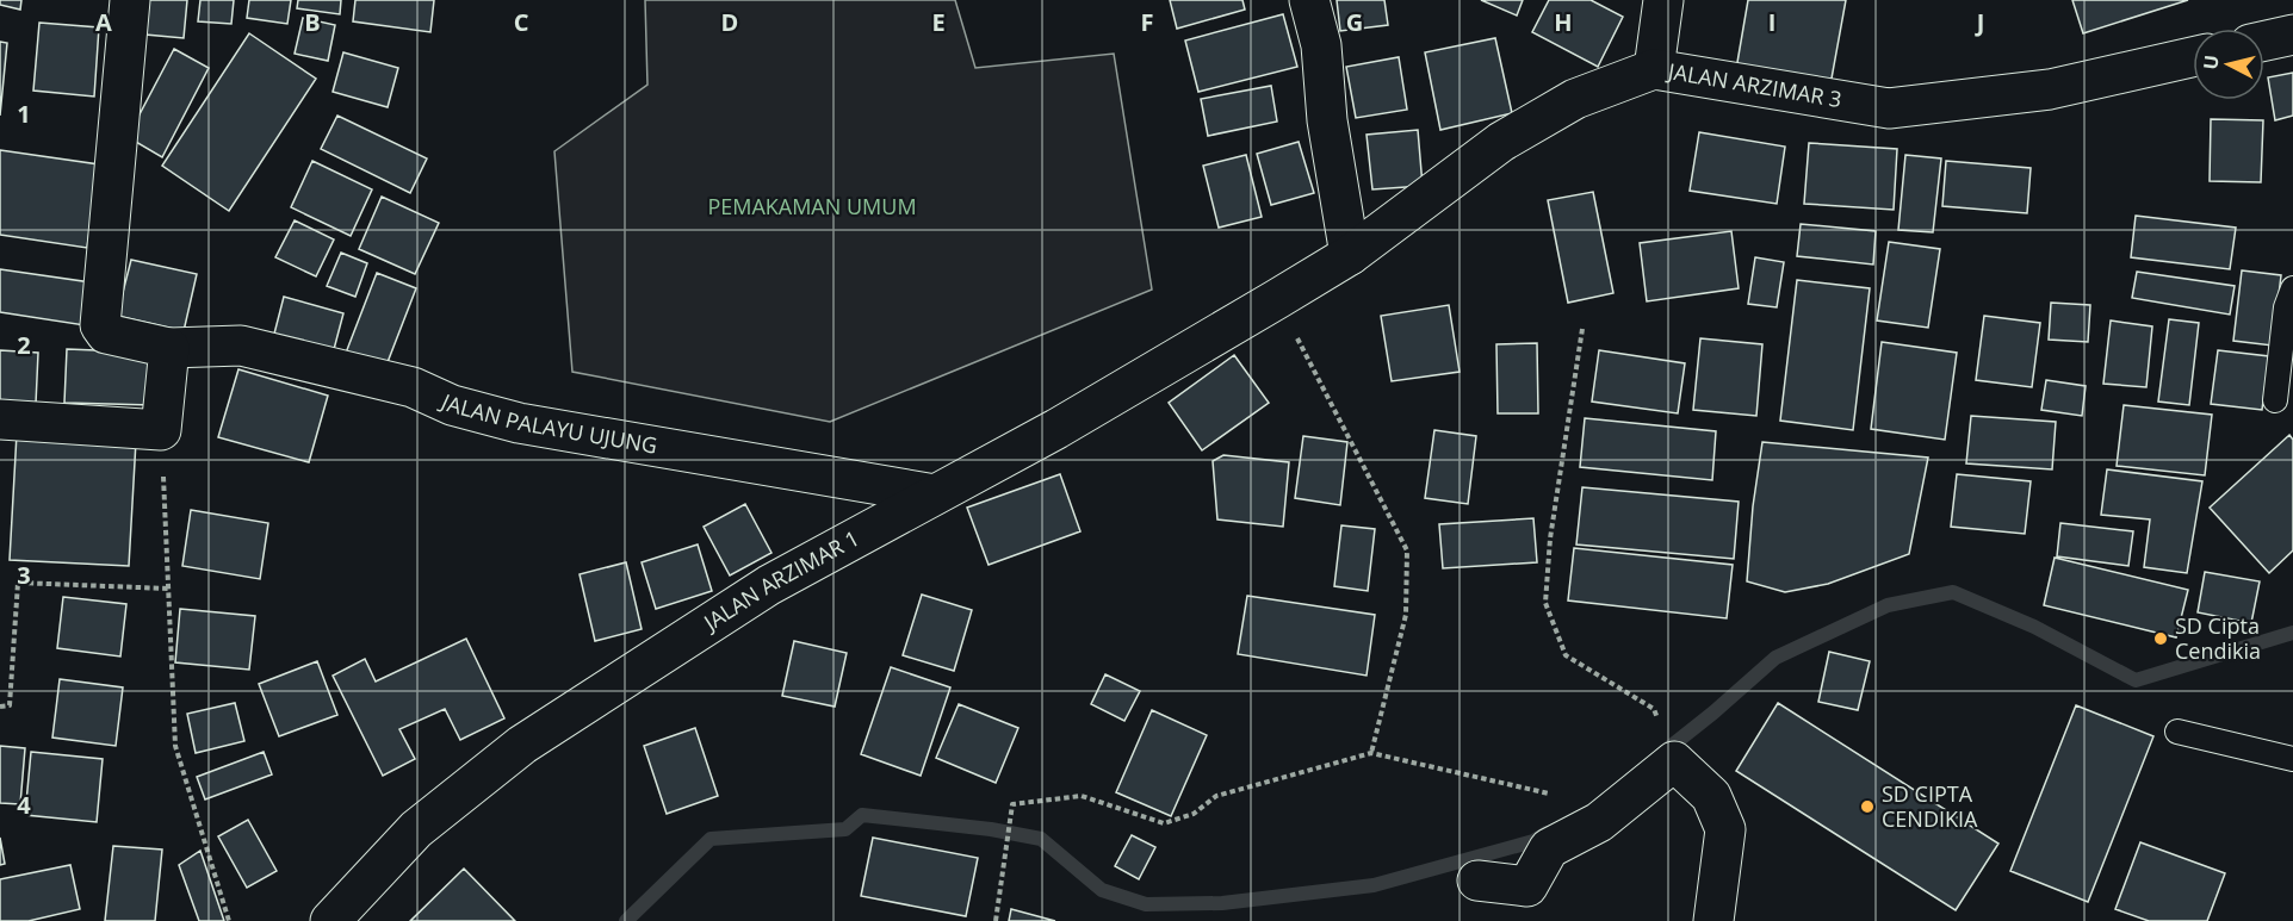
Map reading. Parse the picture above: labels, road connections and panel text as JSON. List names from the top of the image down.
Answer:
{
  "streets": {
    "street": ["JALAN ARZIMAR 3", "JALAN PALAYU UJUNG", "JALAN ARZIMAR 1"]
  },
  "crossings": [
    ["JALAN ARZIMAR 3", "JALAN ARZIMAR 1"],
    ["JALAN PALAYU UJUNG", "JALAN ARZIMAR 1"]
  ],
  "parks": ["PEMAKAMAN UMUM"],
  "places": ["SD Cipta Cendikia", "SD CIPTA CENDIKIA"],
  "north": "left",
  "grid": {
    "columns": [
      "A",
      "B",
      "C",
      "D",
      "E",
      "F",
      "G",
      "H",
      "I",
      "J"
    ],
    "rows": [
      "1",
      "2",
      "3",
      "4"
    ]
  }
}
